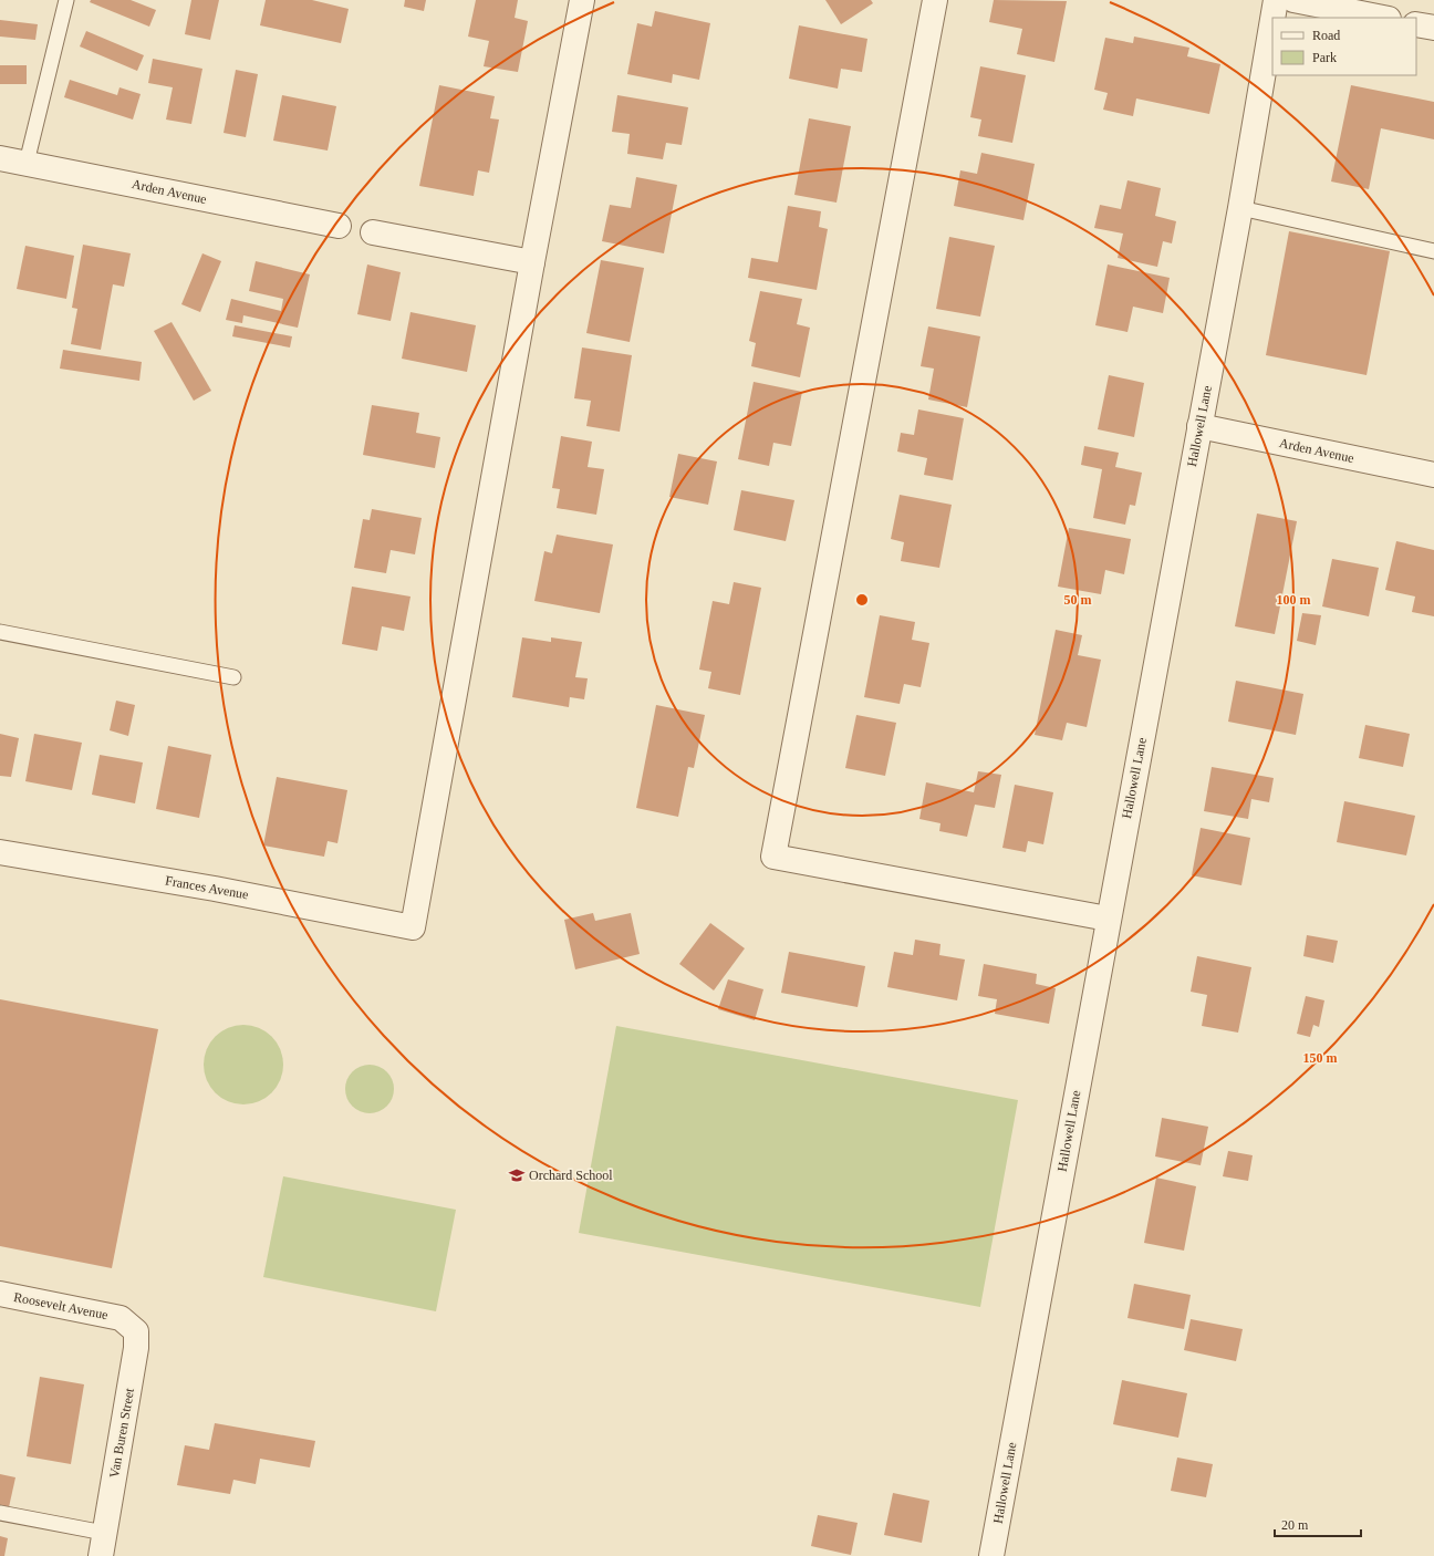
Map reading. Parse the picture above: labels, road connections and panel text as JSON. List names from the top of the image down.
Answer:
{
  "streets": {
    "street": [
      "Arden Avenue",
      "Hallowell Lane",
      "Frances Avenue",
      "Roosevelt Avenue",
      "Van Buren Street"
    ]
  },
  "crossings": [
    ["Arden Avenue", "Hallowell Lane"],
    ["Roosevelt Avenue", "Van Buren Street"]
  ],
  "places": {
    "school or university": ["Orchard School"]
  },
  "legend": ["Road", "Park"],
  "scale_bar": "20 m",
  "rings": ["50 m", "100 m", "150 m"]
}
